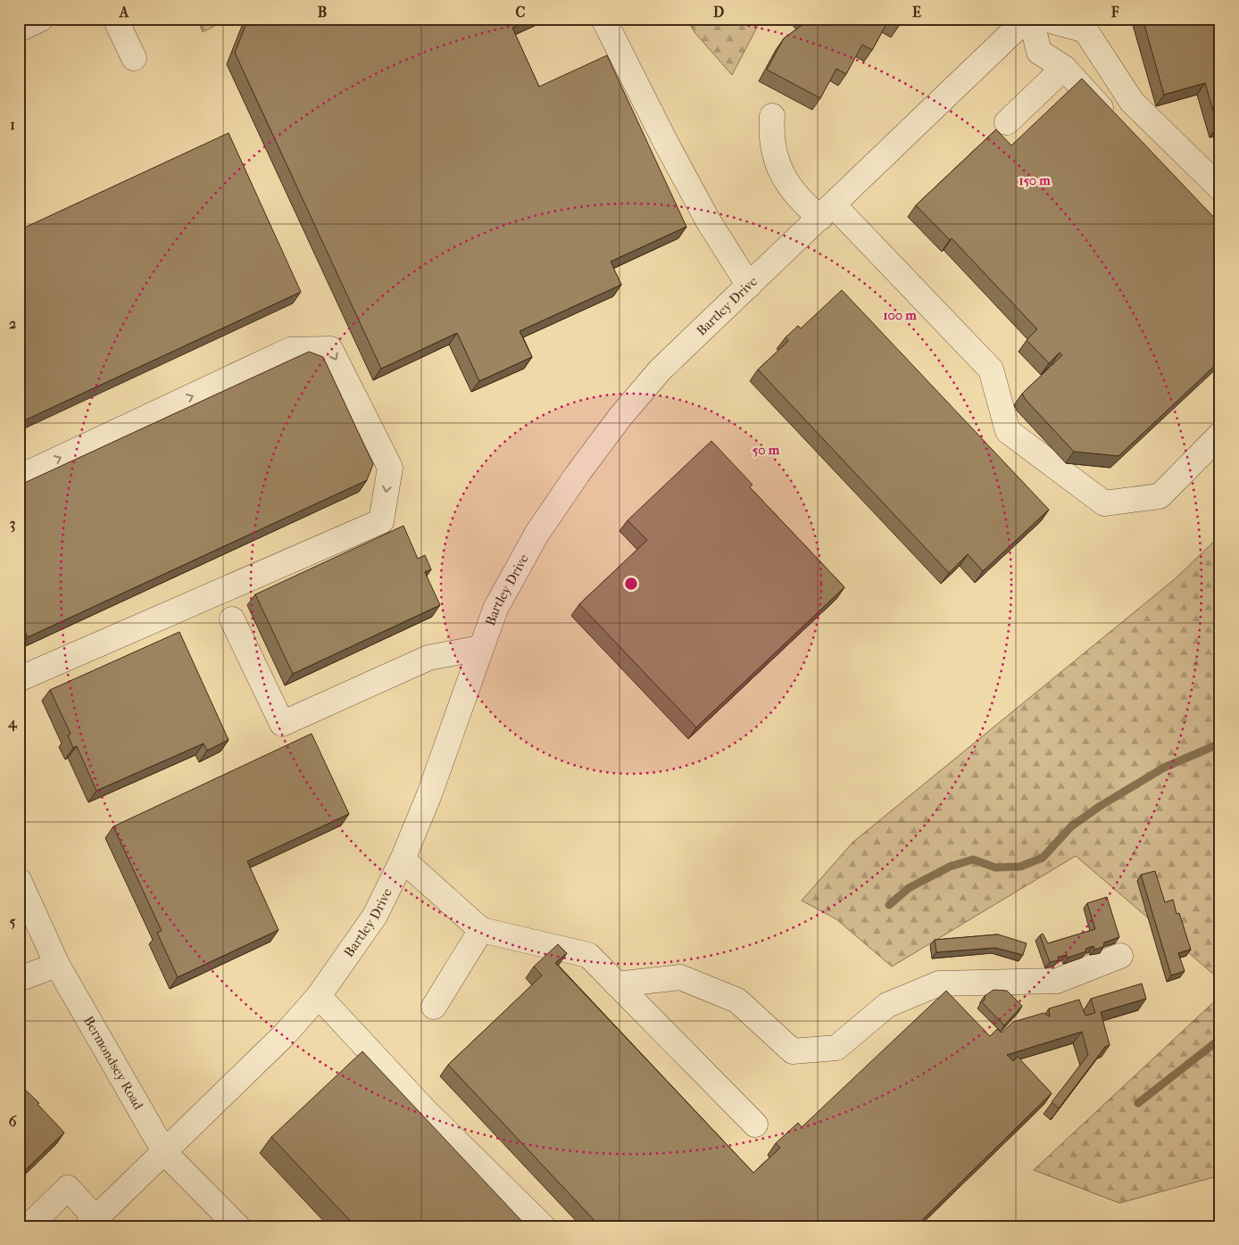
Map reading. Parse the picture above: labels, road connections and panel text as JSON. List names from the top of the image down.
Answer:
{
  "streets": {
    "street": ["Bartley Drive", "Bermondsey Road"]
  },
  "crossings": [
    ["Bartley Drive", "Bermondsey Road"]
  ],
  "grid": {
    "columns": [
      "A",
      "B",
      "C",
      "D",
      "E",
      "F"
    ],
    "rows": [
      "1",
      "2",
      "3",
      "4",
      "5",
      "6"
    ]
  },
  "rings": ["150 m", "100 m", "50 m"]
}
